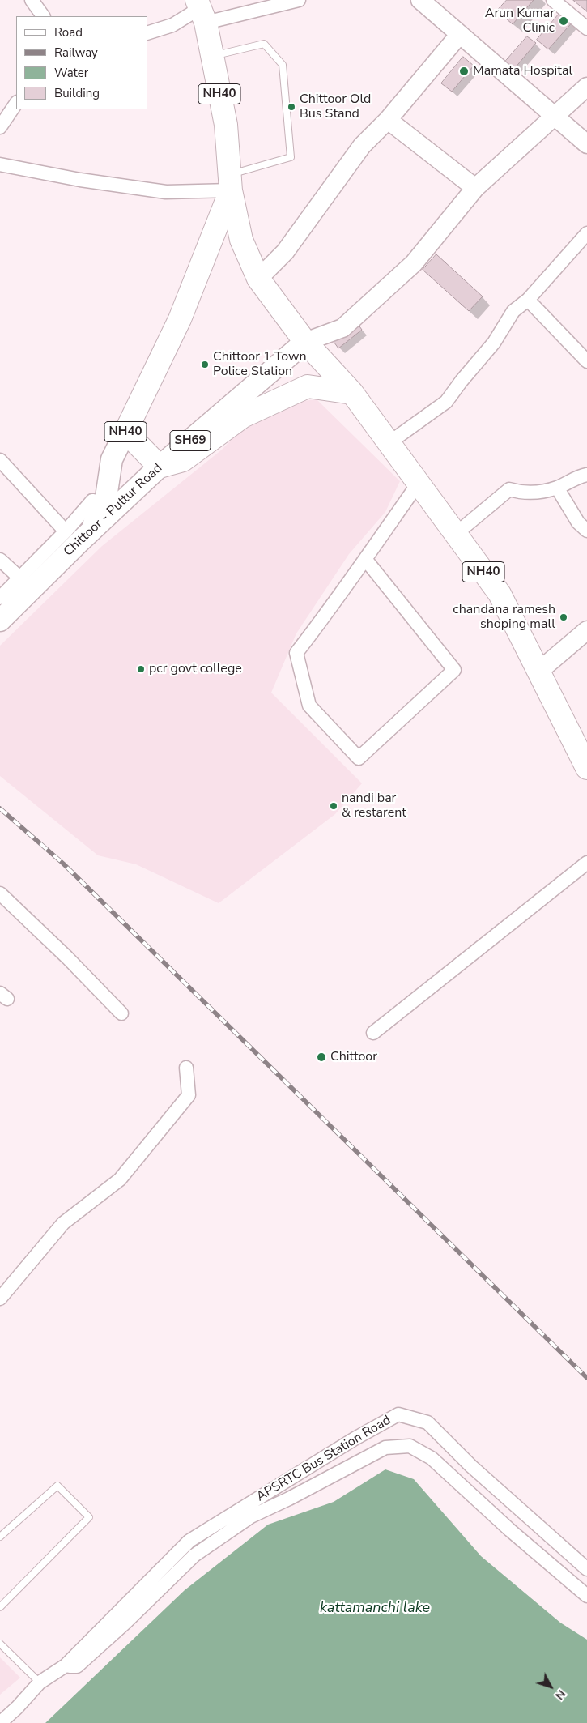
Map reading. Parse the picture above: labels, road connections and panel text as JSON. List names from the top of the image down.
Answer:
{
  "streets": {
    "highway": ["NH40"],
    "main road": ["SH69", "Chittoor - Puttur Road"],
    "street": ["APSRTC Bus Station Road"]
  },
  "crossings": [
    ["NH40", "Chittoor - Puttur Road"]
  ],
  "water": ["kattamanchi lake"],
  "places": [
    "Arun Kumar Clinic",
    "Mamata Hospital",
    "Chittoor Old Bus Stand",
    "Chittoor 1 Town Police Station",
    "chandana ramesh shoping mall",
    "pcr govt college",
    "nandi bar & restarent",
    "Chittoor"
  ],
  "legend": [
    "Road",
    "Railway",
    "Water",
    "Building"
  ],
  "north": "bottom right"
}
